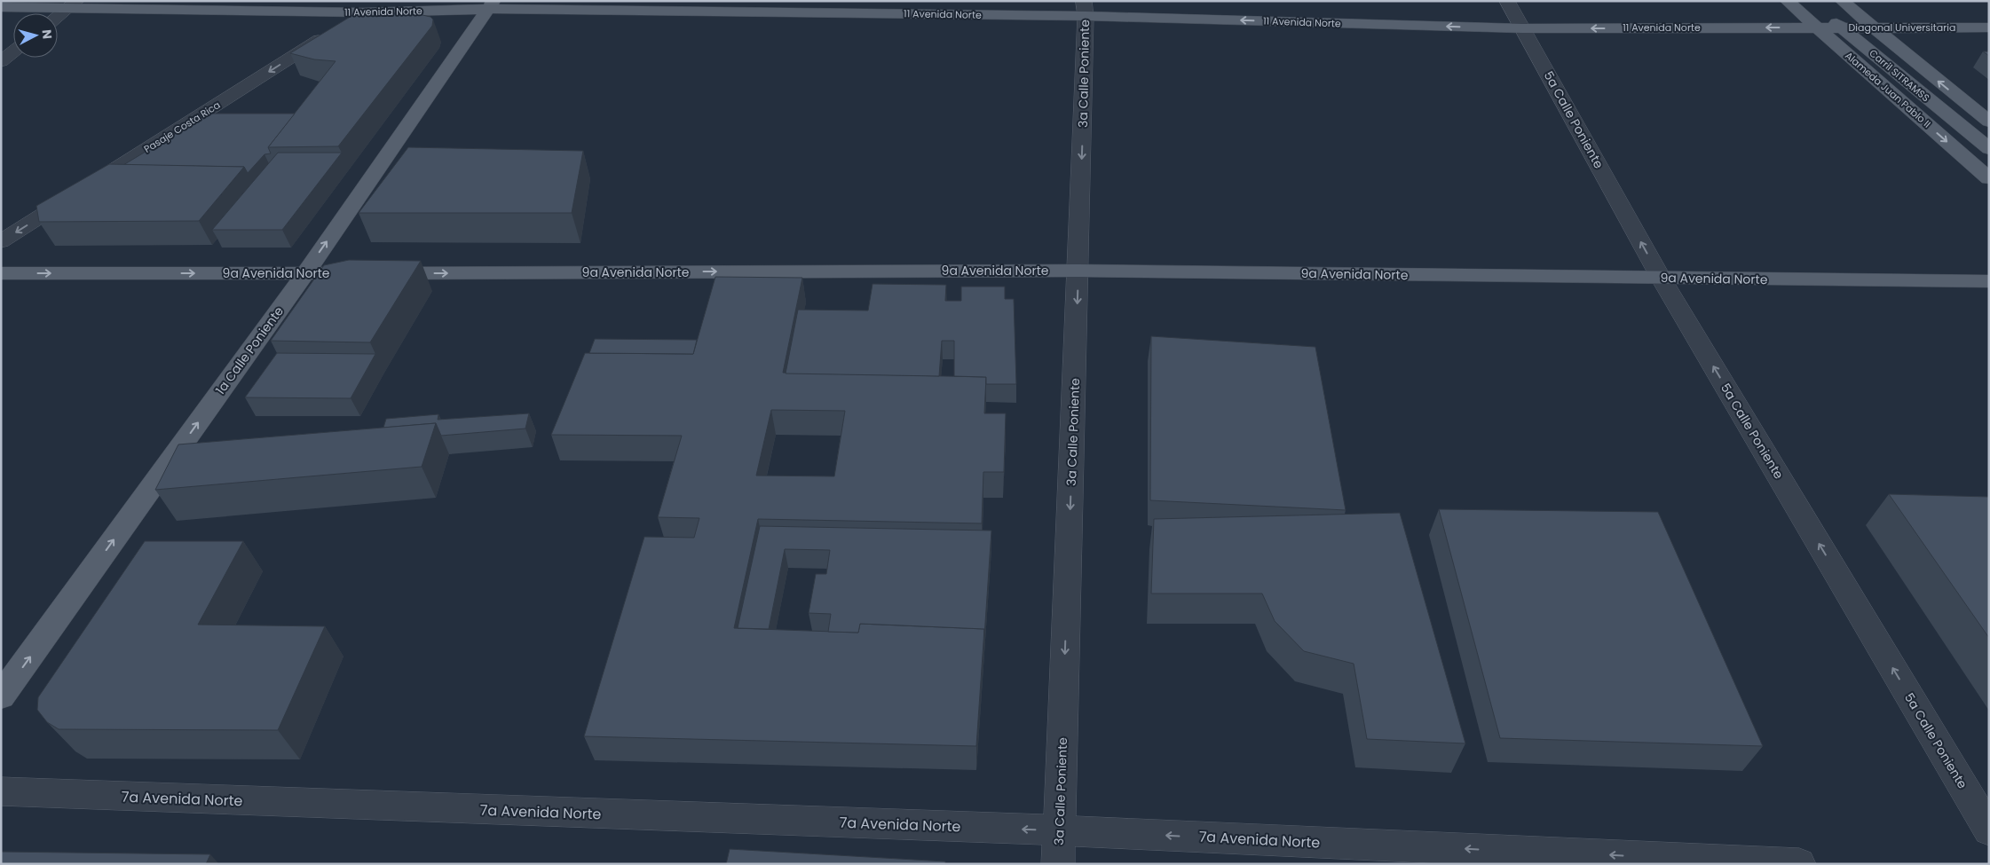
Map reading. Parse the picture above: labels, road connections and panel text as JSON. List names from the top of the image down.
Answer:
{
  "streets": {
    "main road": [
      "11 Avenida Norte",
      "Diagonal Universitaria",
      "Carril SITRAMSS",
      "Alameda Juan Pablo II",
      "9a Avenida Norte",
      "1a Calle Poniente"
    ],
    "street": [
      "3a Calle Poniente",
      "5a Calle Poniente",
      "Pasaje Costa Rica",
      "7a Avenida Norte"
    ]
  },
  "crossings": [
    ["11 Avenida Norte", "Diagonal Universitaria"],
    ["11 Avenida Norte", "3a Calle Poniente"],
    ["11 Avenida Norte", "Alameda Juan Pablo II"],
    ["11 Avenida Norte", "5a Calle Poniente"],
    ["11 Avenida Norte", "Pasaje Costa Rica"],
    ["11 Avenida Norte", "1a Calle Poniente"],
    ["Diagonal Universitaria", "Carril SITRAMSS"],
    ["Diagonal Universitaria", "Alameda Juan Pablo II"],
    ["3a Calle Poniente", "9a Avenida Norte"],
    ["3a Calle Poniente", "7a Avenida Norte"],
    ["5a Calle Poniente", "9a Avenida Norte"],
    ["9a Avenida Norte", "1a Calle Poniente"]
  ],
  "one_way": [
    "11 Avenida Norte",
    "3a Calle Poniente",
    "5a Calle Poniente",
    "Pasaje Costa Rica",
    "9a Avenida Norte",
    "1a Calle Poniente",
    "7a Avenida Norte"
  ],
  "north": "right"
}
